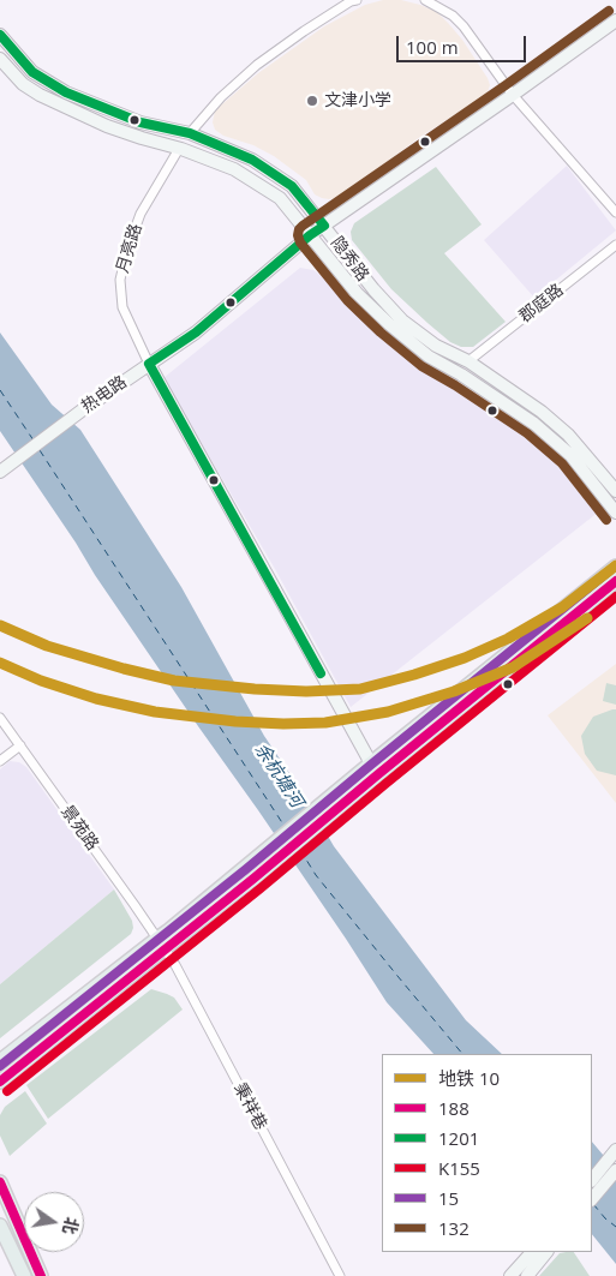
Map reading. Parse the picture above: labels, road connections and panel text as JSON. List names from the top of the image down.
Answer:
{
  "streets": {
    "main road": ["月亮路", "隐秀路", "热电路"],
    "street": ["郡庭路", "景苑路", "秉祥巷"]
  },
  "crossings": [
    ["月亮路", "隐秀路"],
    ["月亮路", "热电路"],
    ["隐秀路", "郡庭路"],
    ["隐秀路", "热电路"],
    ["景苑路", "秉祥巷"]
  ],
  "water": ["余杭塘河"],
  "places": ["文津小学"],
  "lines": [
    "transit line 132",
    "transit line 1201",
    "metro line 10",
    "transit line 15",
    "transit line 188",
    "transit line K155"
  ],
  "legend": [
    "地铁 10",
    "188",
    "1201",
    "K155",
    "15",
    "132"
  ],
  "scale_bar": "100 m",
  "north": "right"
}
